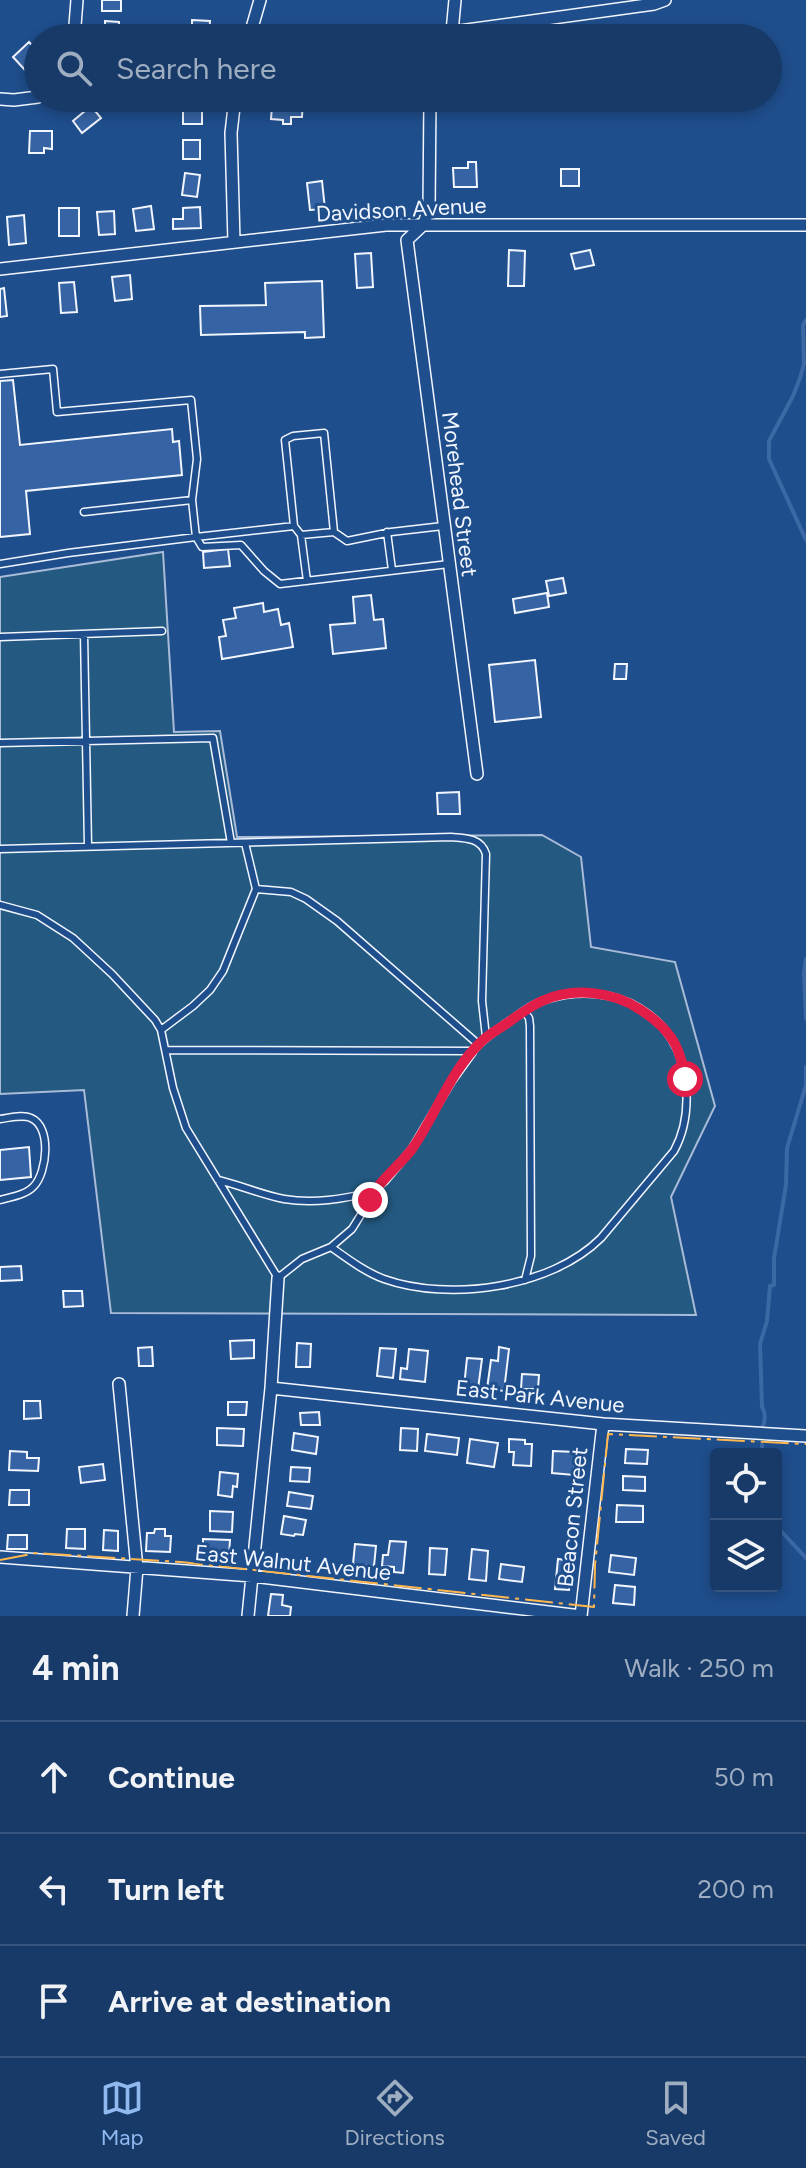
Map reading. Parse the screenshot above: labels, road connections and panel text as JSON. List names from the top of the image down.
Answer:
{
  "streets": {
    "street": [
      "Davidson Avenue",
      "Morehead Street",
      "East Park Avenue",
      "Beacon Street",
      "East Walnut Avenue"
    ]
  },
  "crossings": [
    ["Davidson Avenue", "Morehead Street"],
    ["East Park Avenue", "Beacon Street"],
    ["Beacon Street", "East Walnut Avenue"]
  ],
  "page": {
    "search": "Search here",
    "heading": ["4 min", "Walk · 250 m"],
    "list": [
      ["Continue", "50 m"],
      ["Turn left", "200 m"],
      "Arrive at destination"
    ],
    "nav": ["Map", "Directions", "Saved"]
  }
}
